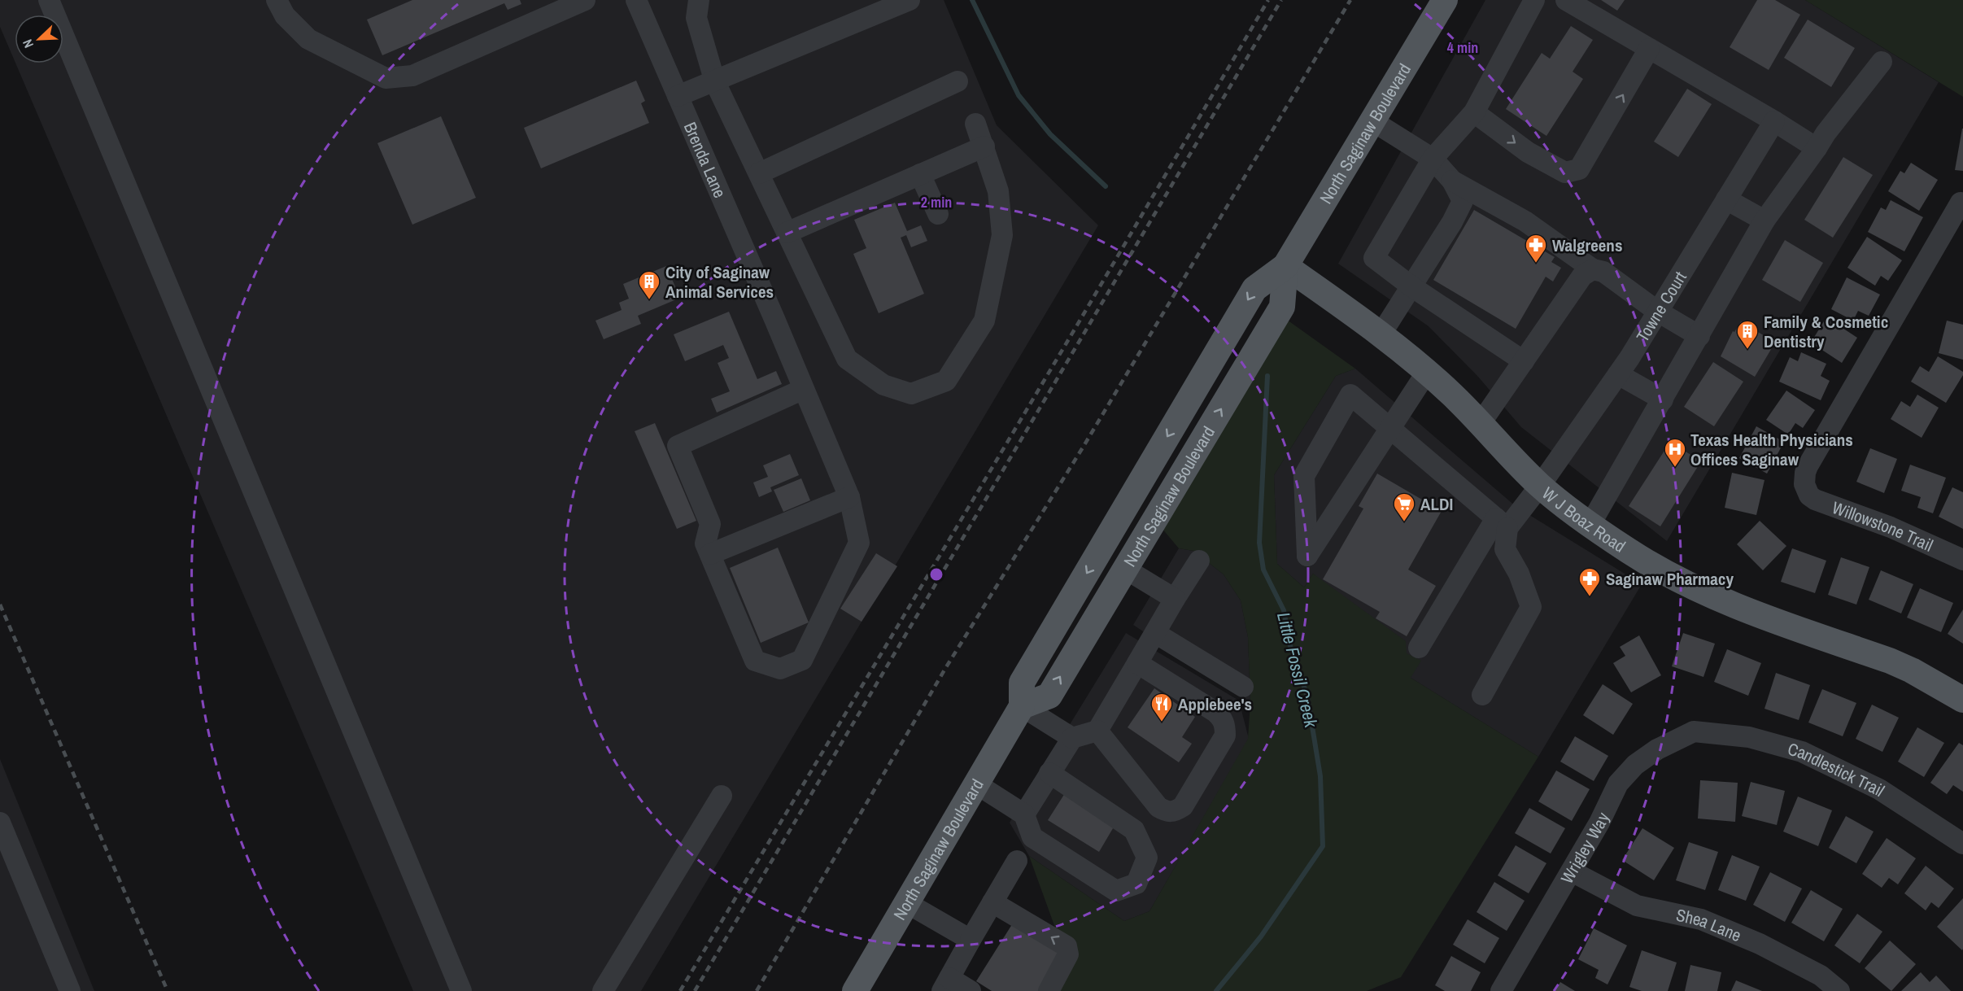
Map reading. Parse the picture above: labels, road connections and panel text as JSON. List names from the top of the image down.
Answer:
{
  "streets": {
    "main road": ["North Saginaw Boulevard", "W J Boaz Road"],
    "street": [
      "Brenda Lane",
      "Towne Court",
      "Willowstone Trail",
      "Candlestick Trail",
      "Wrigley Way",
      "Shea Lane"
    ]
  },
  "crossings": [
    ["North Saginaw Boulevard", "W J Boaz Road"],
    ["Towne Court", "W J Boaz Road"],
    ["Candlestick Trail", "Wrigley Way"],
    ["Wrigley Way", "Shea Lane"]
  ],
  "water": ["Little Fossil Creek"],
  "places": {
    "pharmacy": ["Walgreens", "Saginaw Pharmacy"],
    "building": ["City of Saginaw Animal Services", "Family & Cosmetic Dentistry"],
    "hospital": ["Texas Health Physicians Offices Saginaw"],
    "supermarket": ["ALDI"],
    "restaurant": ["Applebee's"]
  },
  "north": "bottom left",
  "rings": ["4 min", "2 min"]
}
